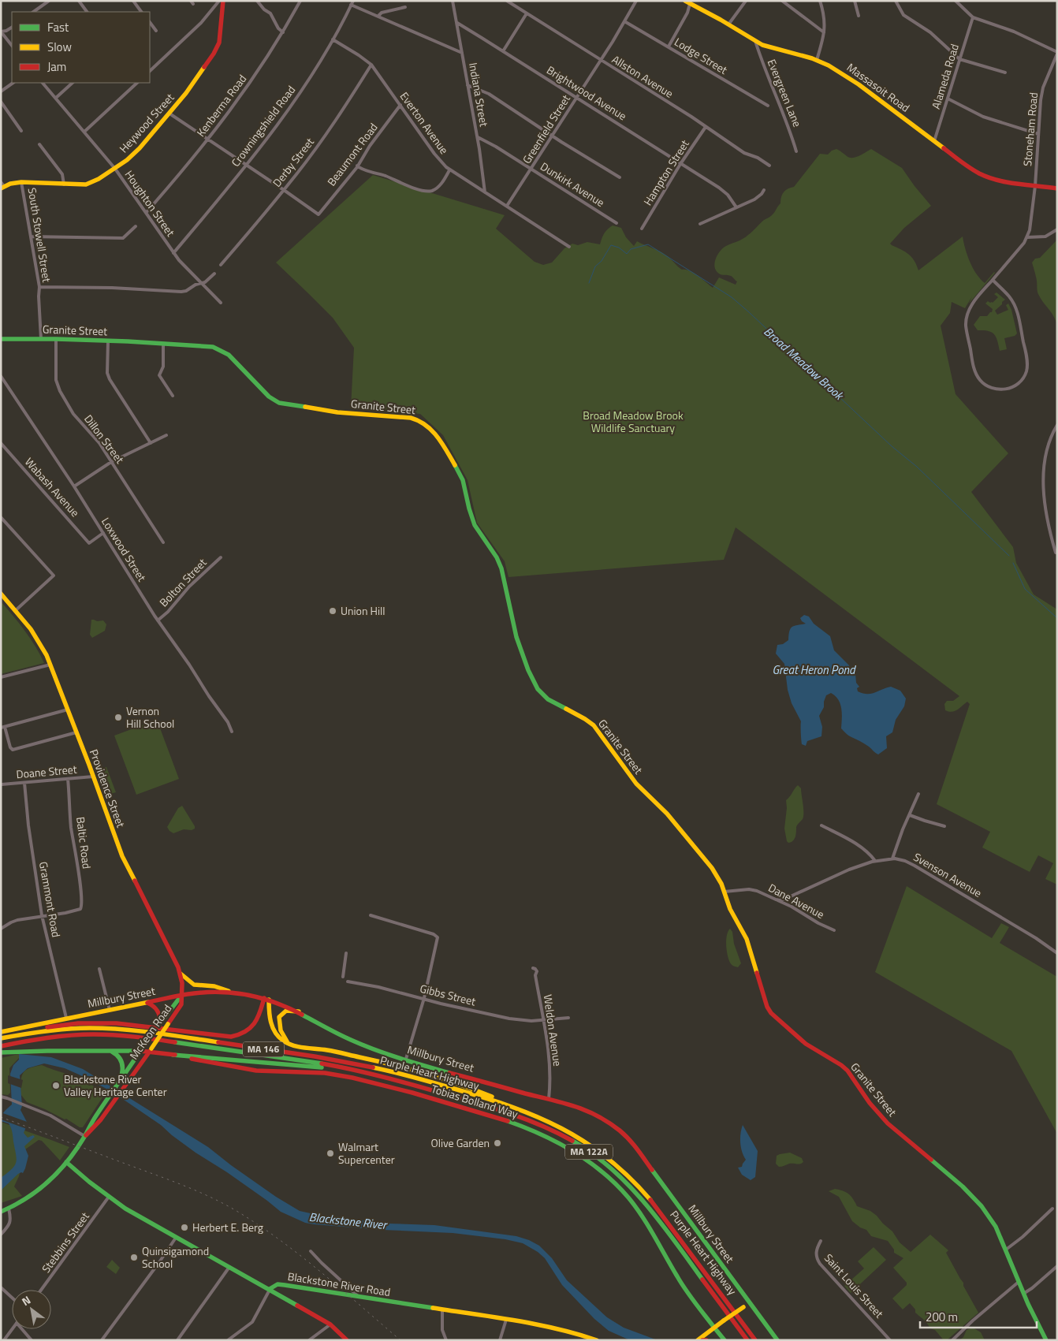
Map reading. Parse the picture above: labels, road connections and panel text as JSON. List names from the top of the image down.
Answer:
{
  "streets": {
    "main road": [
      "Massasoit Road",
      "Heywood Street",
      "Granite Street",
      "Providence Street",
      "Millbury Street",
      "McKeon Road",
      "MA 146",
      "Purple Heart Highway",
      "Tobias Bolland Way",
      "MA 122A",
      "Blackstone River Road"
    ],
    "street": [
      "Lodge Street",
      "Allston Avenue",
      "Alameda Road",
      "Brightwood Avenue",
      "Evergreen Lane",
      "Indiana Street",
      "Kenberma Road",
      "Everton Avenue",
      "Crowningshield Road",
      "Greenfield Street",
      "Stoneham Road",
      "Beaumont Road",
      "Derby Street",
      "Hampton Street",
      "Dunkirk Avenue",
      "Houghton Street",
      "South Stowell Street",
      "Dillon Street",
      "Wabash Avenue",
      "Loxwood Street",
      "Bolton Street",
      "Doane Street",
      "Baltic Road",
      "Svenson Avenue",
      "Grammont Road",
      "Dane Avenue",
      "Gibbs Street",
      "Weldon Avenue",
      "Stebbins Street",
      "Saint Louis Street"
    ]
  },
  "crossings": [
    ["Lodge Street", "Greenfield Street"],
    ["Allston Avenue", "Greenfield Street"],
    ["Allston Avenue", "Hampton Street"],
    ["Alameda Road", "Massasoit Road"],
    ["Massasoit Road", "Evergreen Lane"],
    ["Massasoit Road", "Stoneham Road"],
    ["Brightwood Avenue", "Indiana Street"],
    ["Brightwood Avenue", "Greenfield Street"],
    ["Brightwood Avenue", "Hampton Street"],
    ["Indiana Street", "Everton Avenue"],
    ["Indiana Street", "Dunkirk Avenue"],
    ["Kenberma Road", "Houghton Street"],
    ["Heywood Street", "Houghton Street"],
    ["Heywood Street", "South Stowell Street"],
    ["Everton Avenue", "Crowningshield Road"],
    ["Everton Avenue", "Greenfield Street"],
    ["Everton Avenue", "Beaumont Road"],
    ["Everton Avenue", "Derby Street"],
    ["Crowningshield Road", "Houghton Street"],
    ["Greenfield Street", "Dunkirk Avenue"],
    ["Beaumont Road", "Derby Street"],
    ["South Stowell Street", "Granite Street"],
    ["Granite Street", "Dillon Street"],
    ["Granite Street", "Dane Avenue"],
    ["Wabash Avenue", "Loxwood Street"],
    ["Loxwood Street", "Bolton Street"],
    ["Doane Street", "Providence Street"],
    ["Doane Street", "Baltic Road"],
    ["Doane Street", "Grammont Road"],
    ["Providence Street", "Millbury Street"],
    ["Providence Street", "McKeon Road"],
    ["Baltic Road", "Grammont Road"],
    ["Svenson Avenue", "Dane Avenue"],
    ["Grammont Road", "Millbury Street"],
    ["Gibbs Street", "Weldon Avenue"],
    ["Millbury Street", "Weldon Avenue"],
    ["Millbury Street", "McKeon Road"],
    ["McKeon Road", "Tobias Bolland Way"],
    ["Purple Heart Highway", "MA 122A"],
    ["Tobias Bolland Way", "MA 122A"]
  ],
  "water": ["Broad Meadow Brook", "Great Heron Pond", "Blackstone River"],
  "parks": ["Broad Meadow Brook Wildlife Sanctuary"],
  "places": [
    "Union Hill",
    "Vernon Hill School",
    "Blackstone River Valley Heritage Center",
    "Olive Garden",
    "Walmart Supercenter",
    "Herbert E. Berg",
    "Quinsigamond School"
  ],
  "legend": ["Fast", "Slow", "Jam"],
  "scale_bar": "200 m",
  "north": "top left"
}
